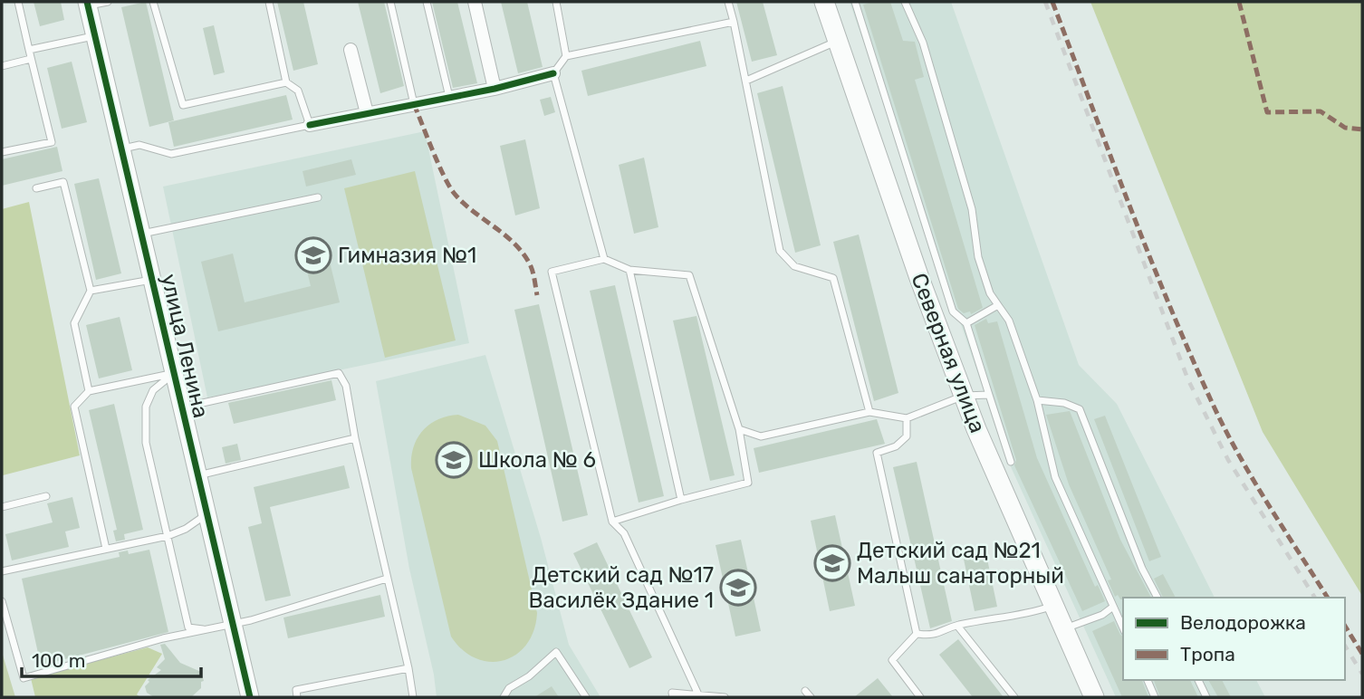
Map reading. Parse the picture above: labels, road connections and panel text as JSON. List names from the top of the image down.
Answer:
{
  "streets": {
    "main road": ["Северная улица"],
    "street": ["улица Ленина"]
  },
  "places": {
    "school or university": [
      "Гимназия №1",
      "Школа № 6",
      "Детский сад №21 Малыш санаторный",
      "Детский сад №17 Василёк Здание 1"
    ]
  },
  "legend": ["Велодорожка", "Тропа"],
  "scale_bar": "100 m"
}
